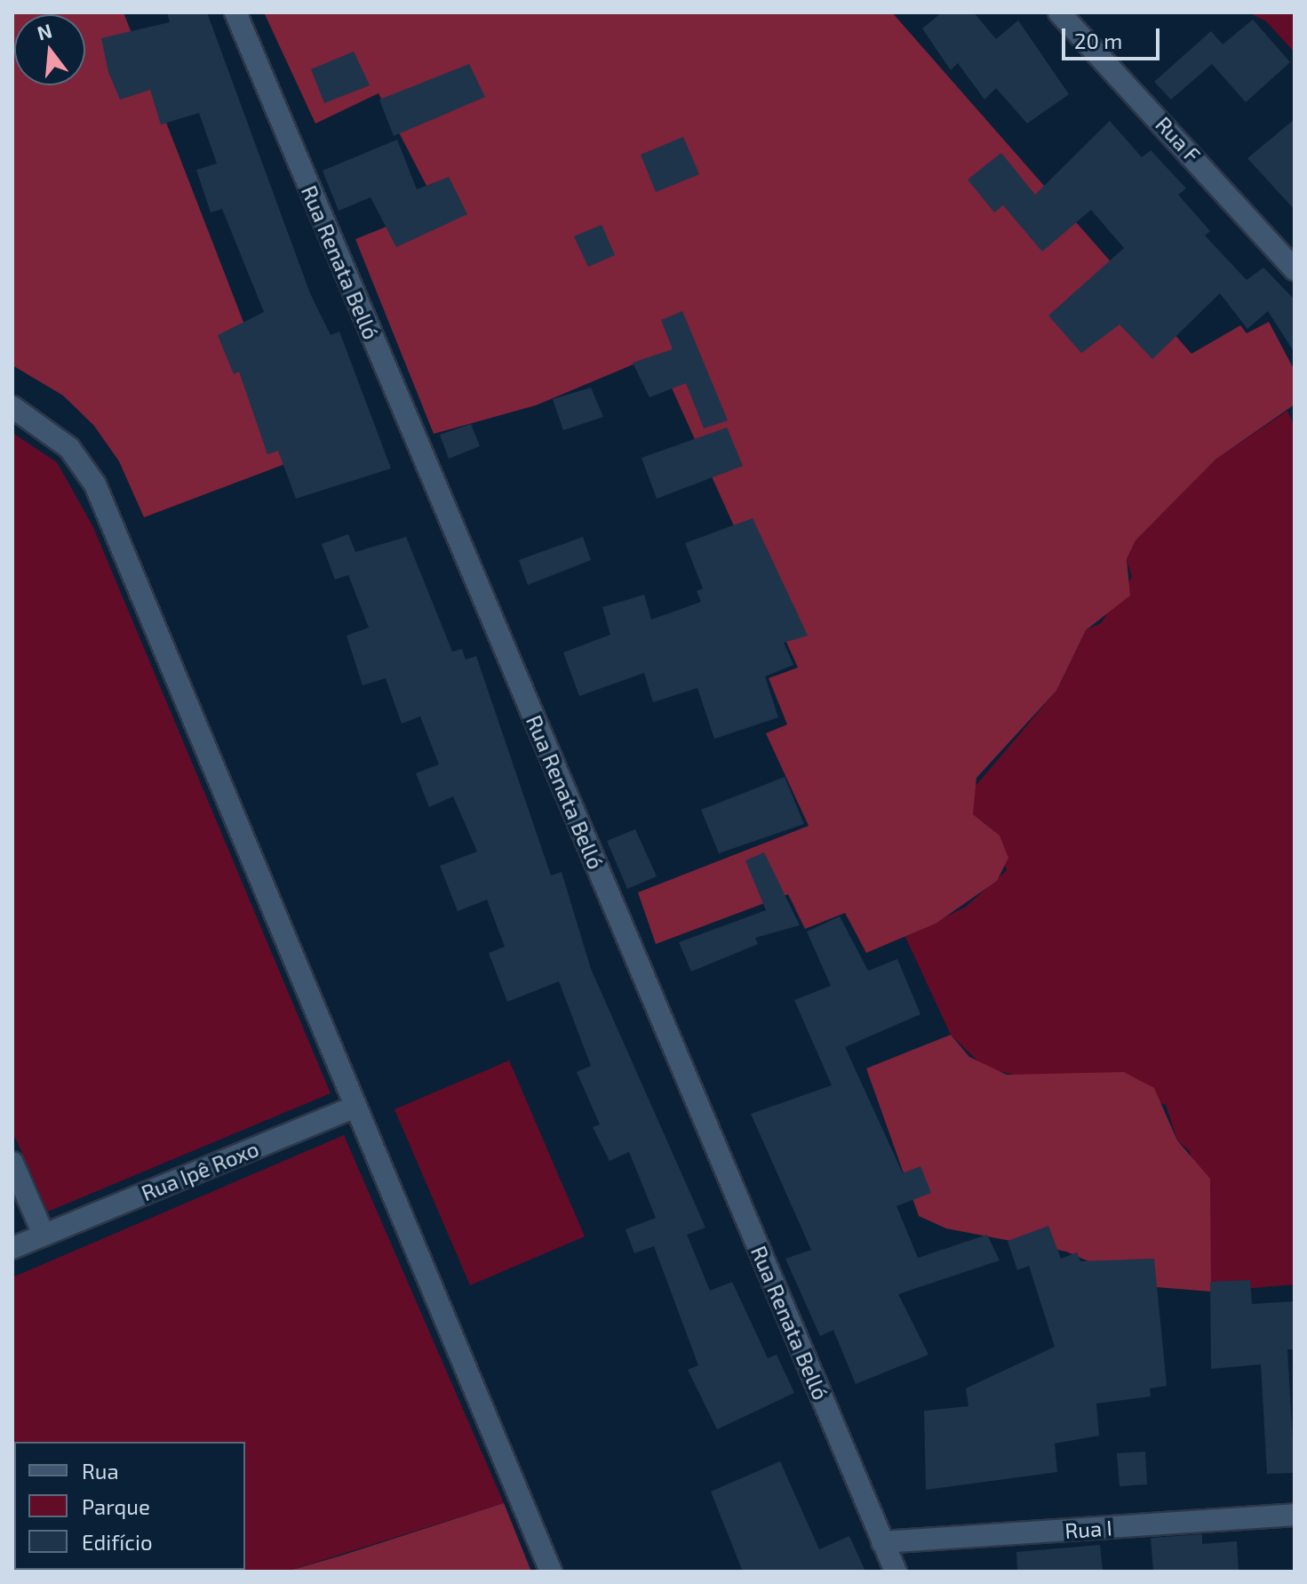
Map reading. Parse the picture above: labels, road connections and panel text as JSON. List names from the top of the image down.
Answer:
{
  "streets": {
    "street": [
      "Rua F",
      "Rua Renata Belló",
      "Rua Ipê Roxo",
      "Rua I"
    ]
  },
  "crossings": [
    ["Rua Renata Belló", "Rua I"]
  ],
  "legend": ["Rua", "Parque", "Edifício"],
  "scale_bar": "20 m",
  "north": "top"
}
